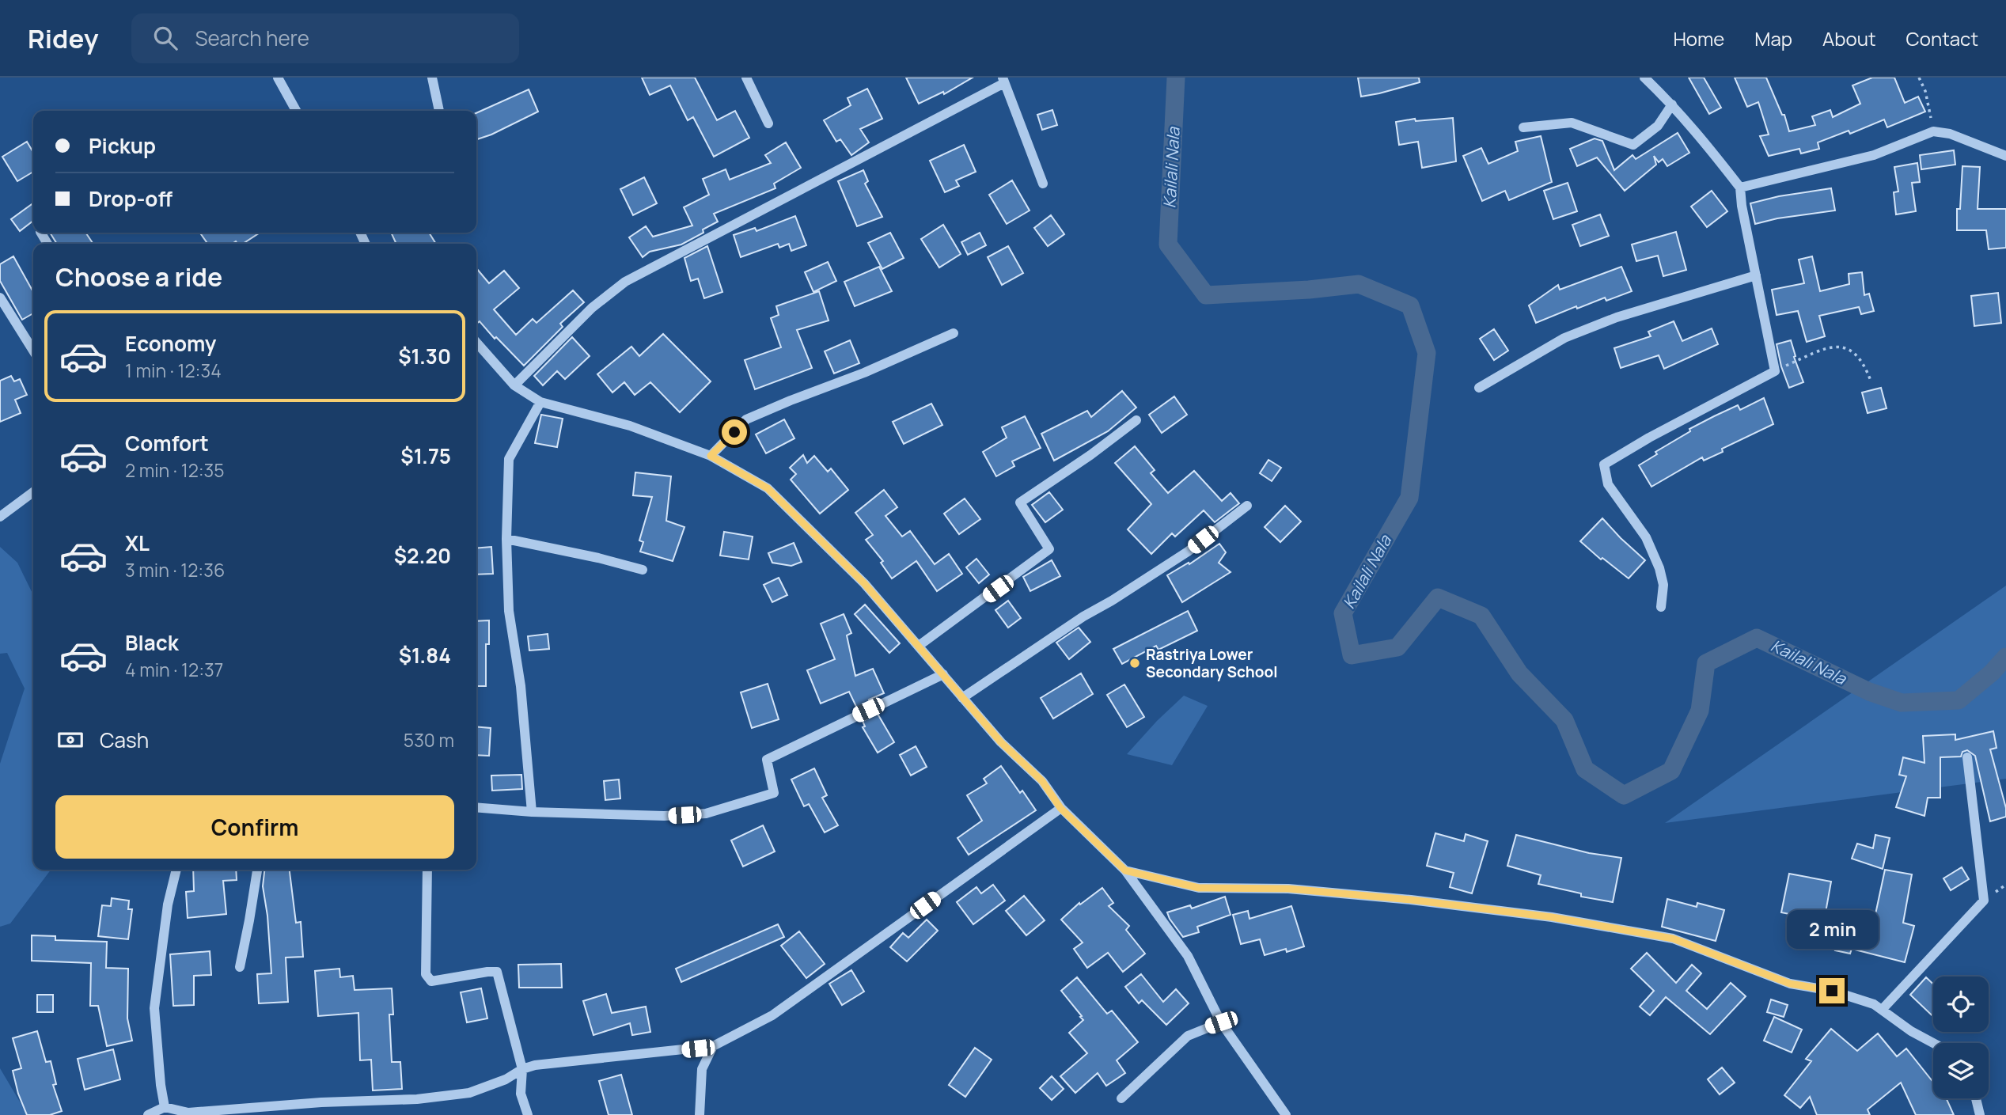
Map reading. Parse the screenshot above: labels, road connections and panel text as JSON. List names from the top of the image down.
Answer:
{
  "water": ["Kailali Nala"],
  "places": ["Rastriya Lower Secondary School"],
  "page": {
    "header": "Ridey",
    "search": "Search here",
    "nav": [
      "Home",
      "Map",
      "About",
      "Contact"
    ],
    "banner": ["Pickup", "Drop-off"],
    "heading": "Choose a ride",
    "list": [
      {
        "name": "Economy",
        "note": "1 min · 12:34",
        "value": "$1.30"
      },
      {
        "name": "Comfort",
        "note": "2 min · 12:35",
        "value": "$1.75"
      },
      {
        "name": "XL",
        "note": "3 min · 12:36",
        "value": "$2.20"
      },
      {
        "name": "Black",
        "note": "4 min · 12:37",
        "value": "$1.84"
      }
    ],
    "pay": ["Cash", "530 m"],
    "buttons": "Confirm",
    "bubble": "2 min"
  }
}
